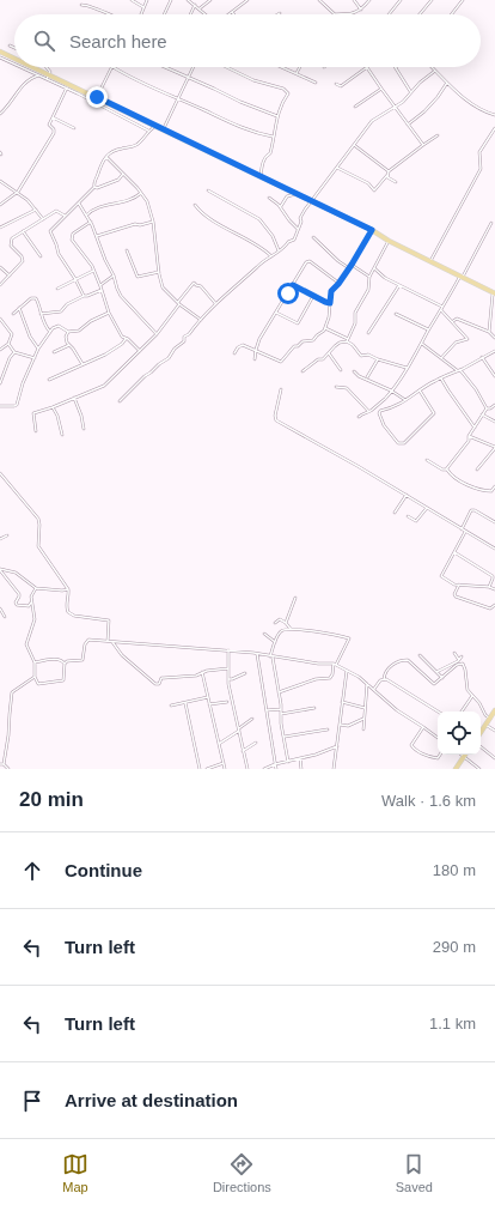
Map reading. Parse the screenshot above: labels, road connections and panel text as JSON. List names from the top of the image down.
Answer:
{
  "page": {
    "search": "Search here",
    "heading": ["20 min", "Walk · 1.6 km"],
    "list": [
      ["Continue", "180 m"],
      ["Turn left", "290 m"],
      ["Turn left", "1.1 km"],
      "Arrive at destination"
    ],
    "nav": ["Map", "Directions", "Saved"]
  }
}
